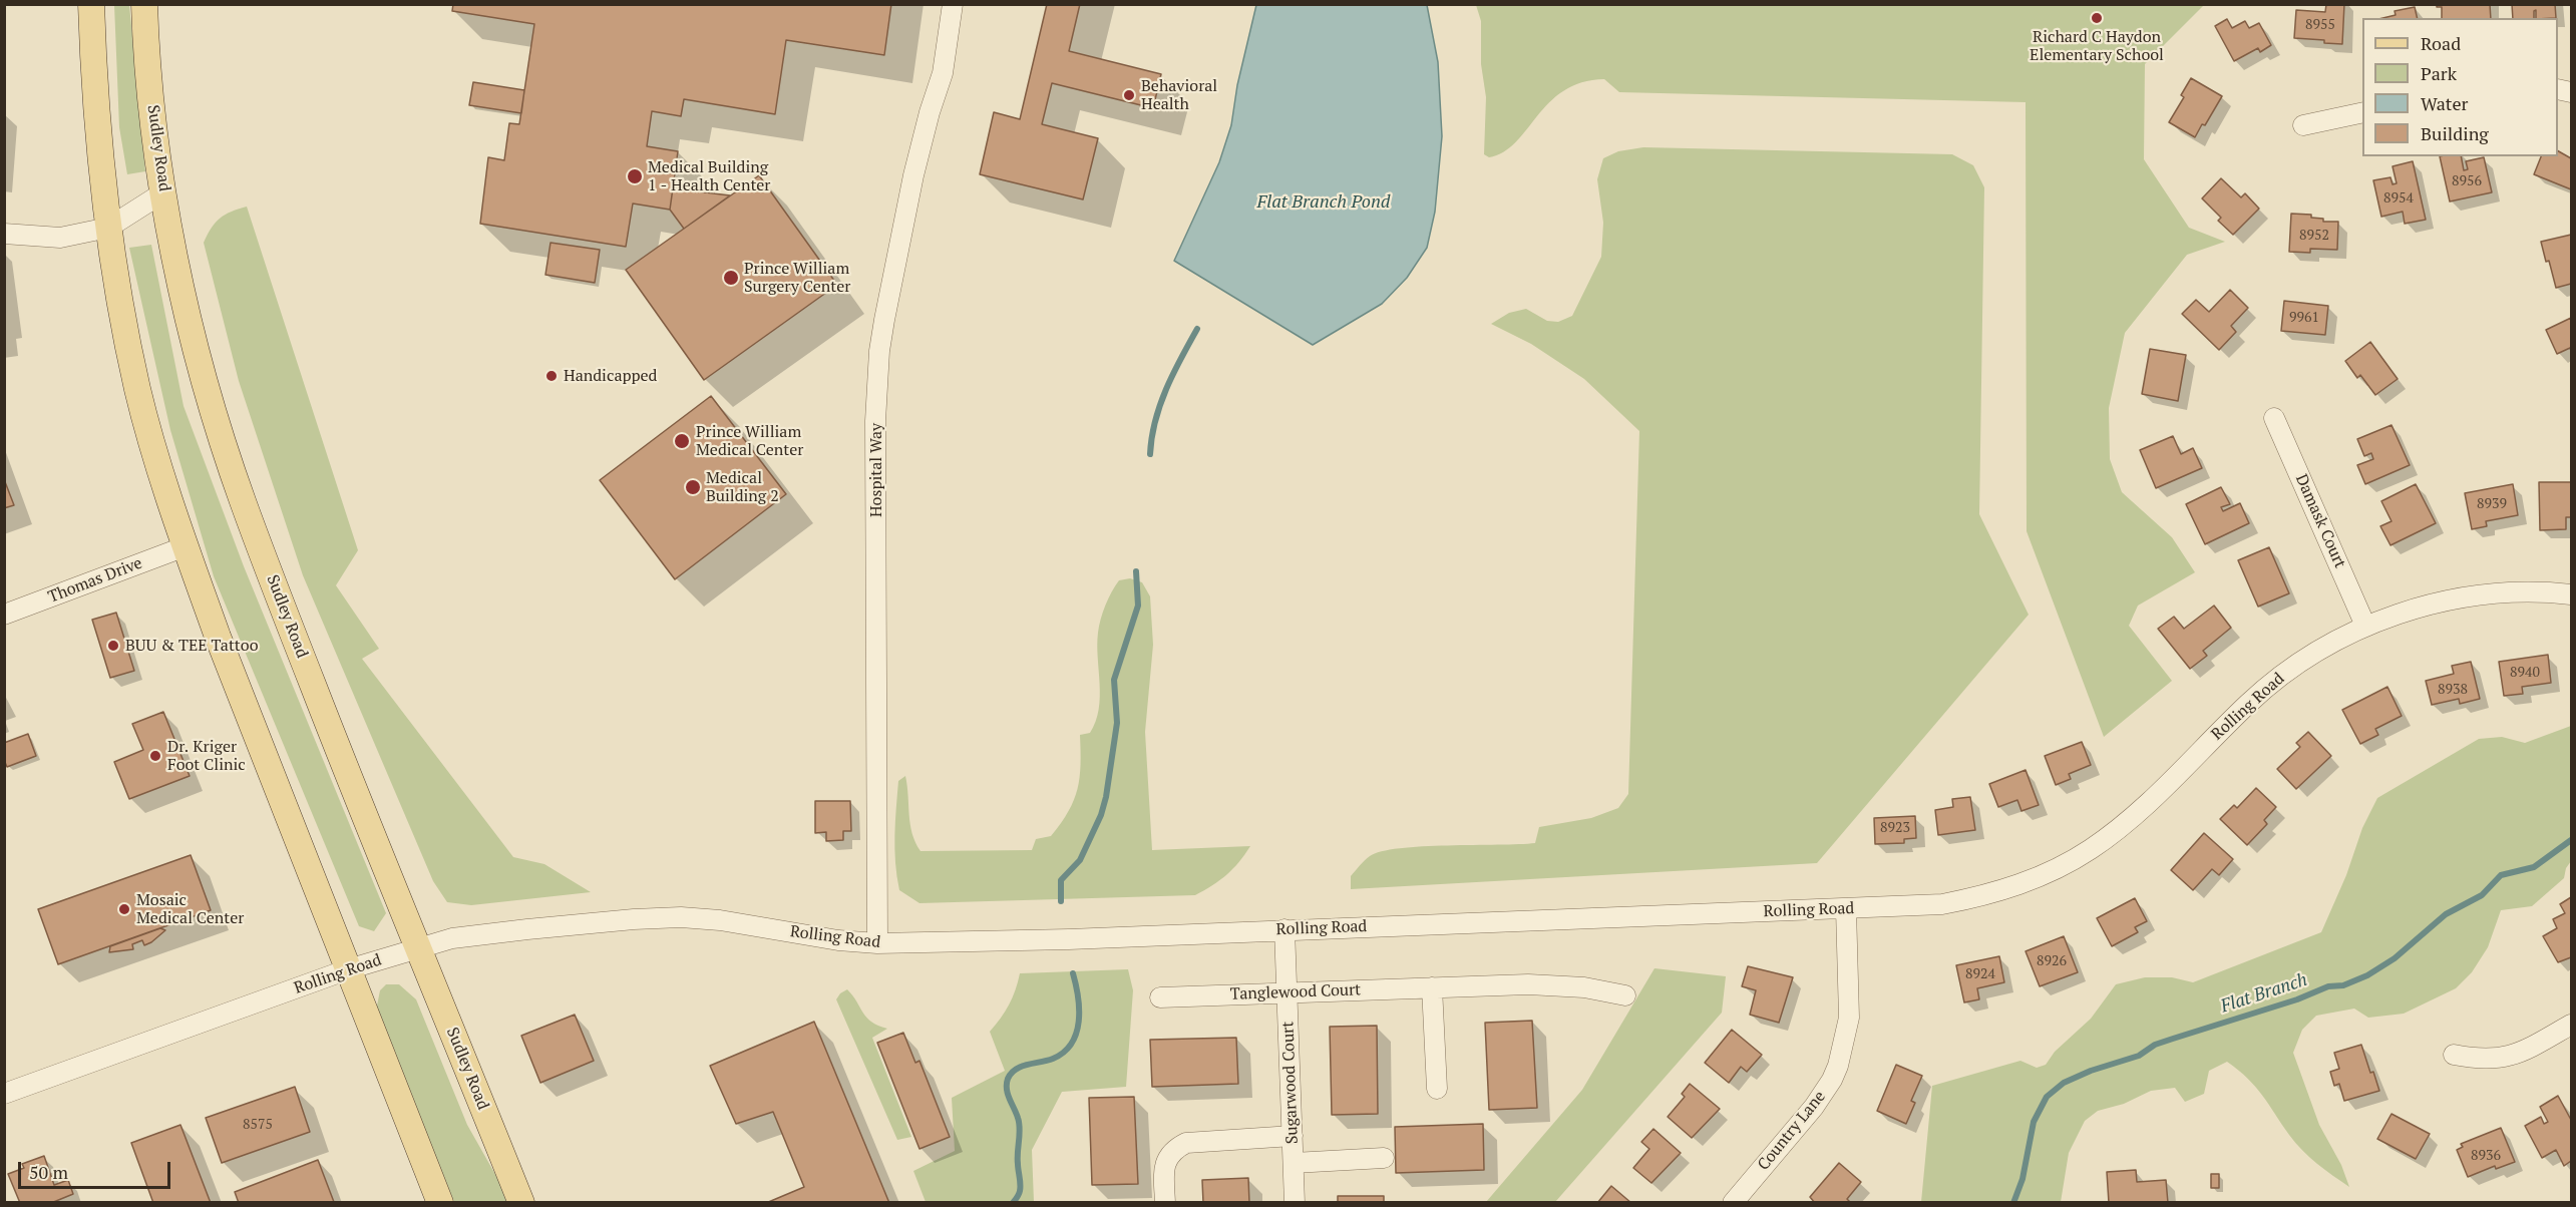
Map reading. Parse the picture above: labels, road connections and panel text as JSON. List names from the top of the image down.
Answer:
{
  "streets": {
    "main road": ["Sudley Road"],
    "street": [
      "Hospital Way",
      "Damask Court",
      "Thomas Drive",
      "Rolling Road",
      "Tanglewood Court",
      "Sugarwood Court",
      "Country Lane"
    ]
  },
  "crossings": [
    ["Sudley Road", "Rolling Road"],
    ["Hospital Way", "Rolling Road"],
    ["Damask Court", "Rolling Road"],
    ["Rolling Road", "Sugarwood Court"],
    ["Rolling Road", "Country Lane"],
    ["Tanglewood Court", "Sugarwood Court"]
  ],
  "water": ["Flat Branch Pond", "Flat Branch"],
  "places": [
    "Richard C Haydon Elementary School",
    "Behavioral Health",
    "Medical Building 1 - Health Center",
    "Prince William Surgery Center",
    "Handicapped",
    "Prince William Medical Center",
    "Medical Building 2",
    "BUU & TEE Tattoo",
    "Dr. Kriger Foot Clinic",
    "Mosaic Medical Center"
  ],
  "house_numbers": [
    "8955",
    "8956",
    "8954",
    "8952",
    "9961",
    "8939",
    "8940",
    "8938",
    "8923",
    "8926",
    "8924",
    "8575",
    "8936"
  ],
  "legend": [
    "Road",
    "Park",
    "Water",
    "Building"
  ],
  "scale_bar": "50 m"
}
